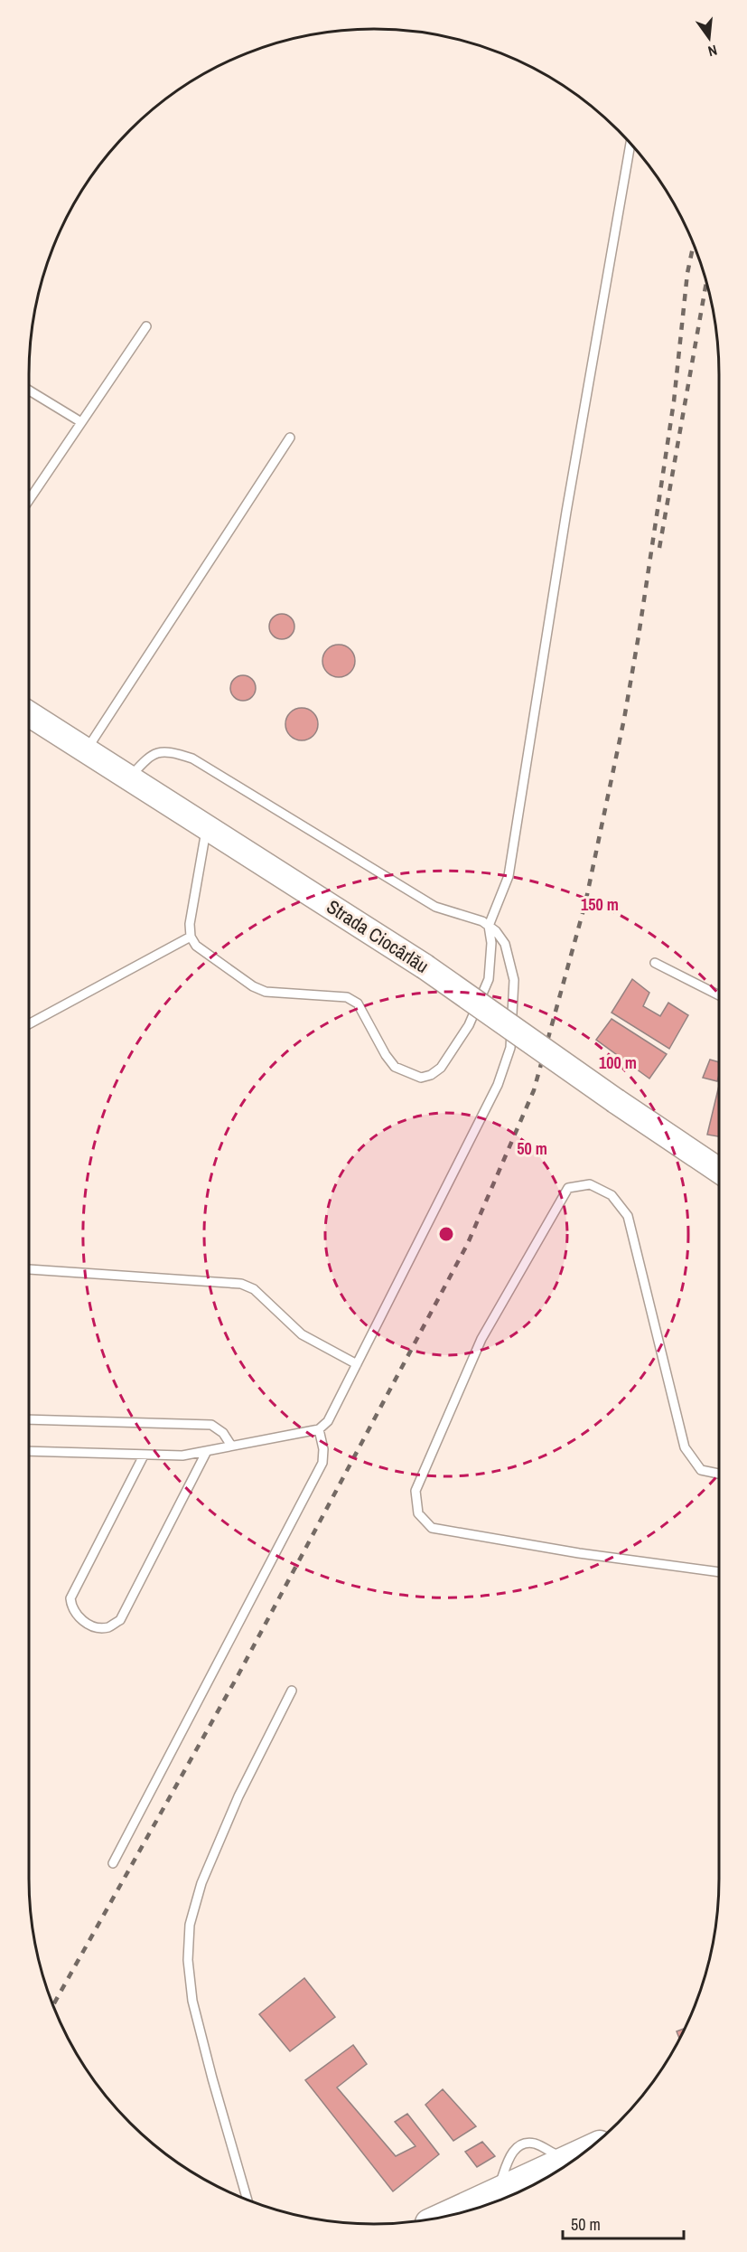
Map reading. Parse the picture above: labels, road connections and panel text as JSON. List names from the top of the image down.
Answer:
{
  "streets": {
    "main road": ["Strada Ciocârlău"]
  },
  "scale_bar": "50 m",
  "north": "bottom",
  "rings": ["150 m", "100 m", "50 m"]
}
